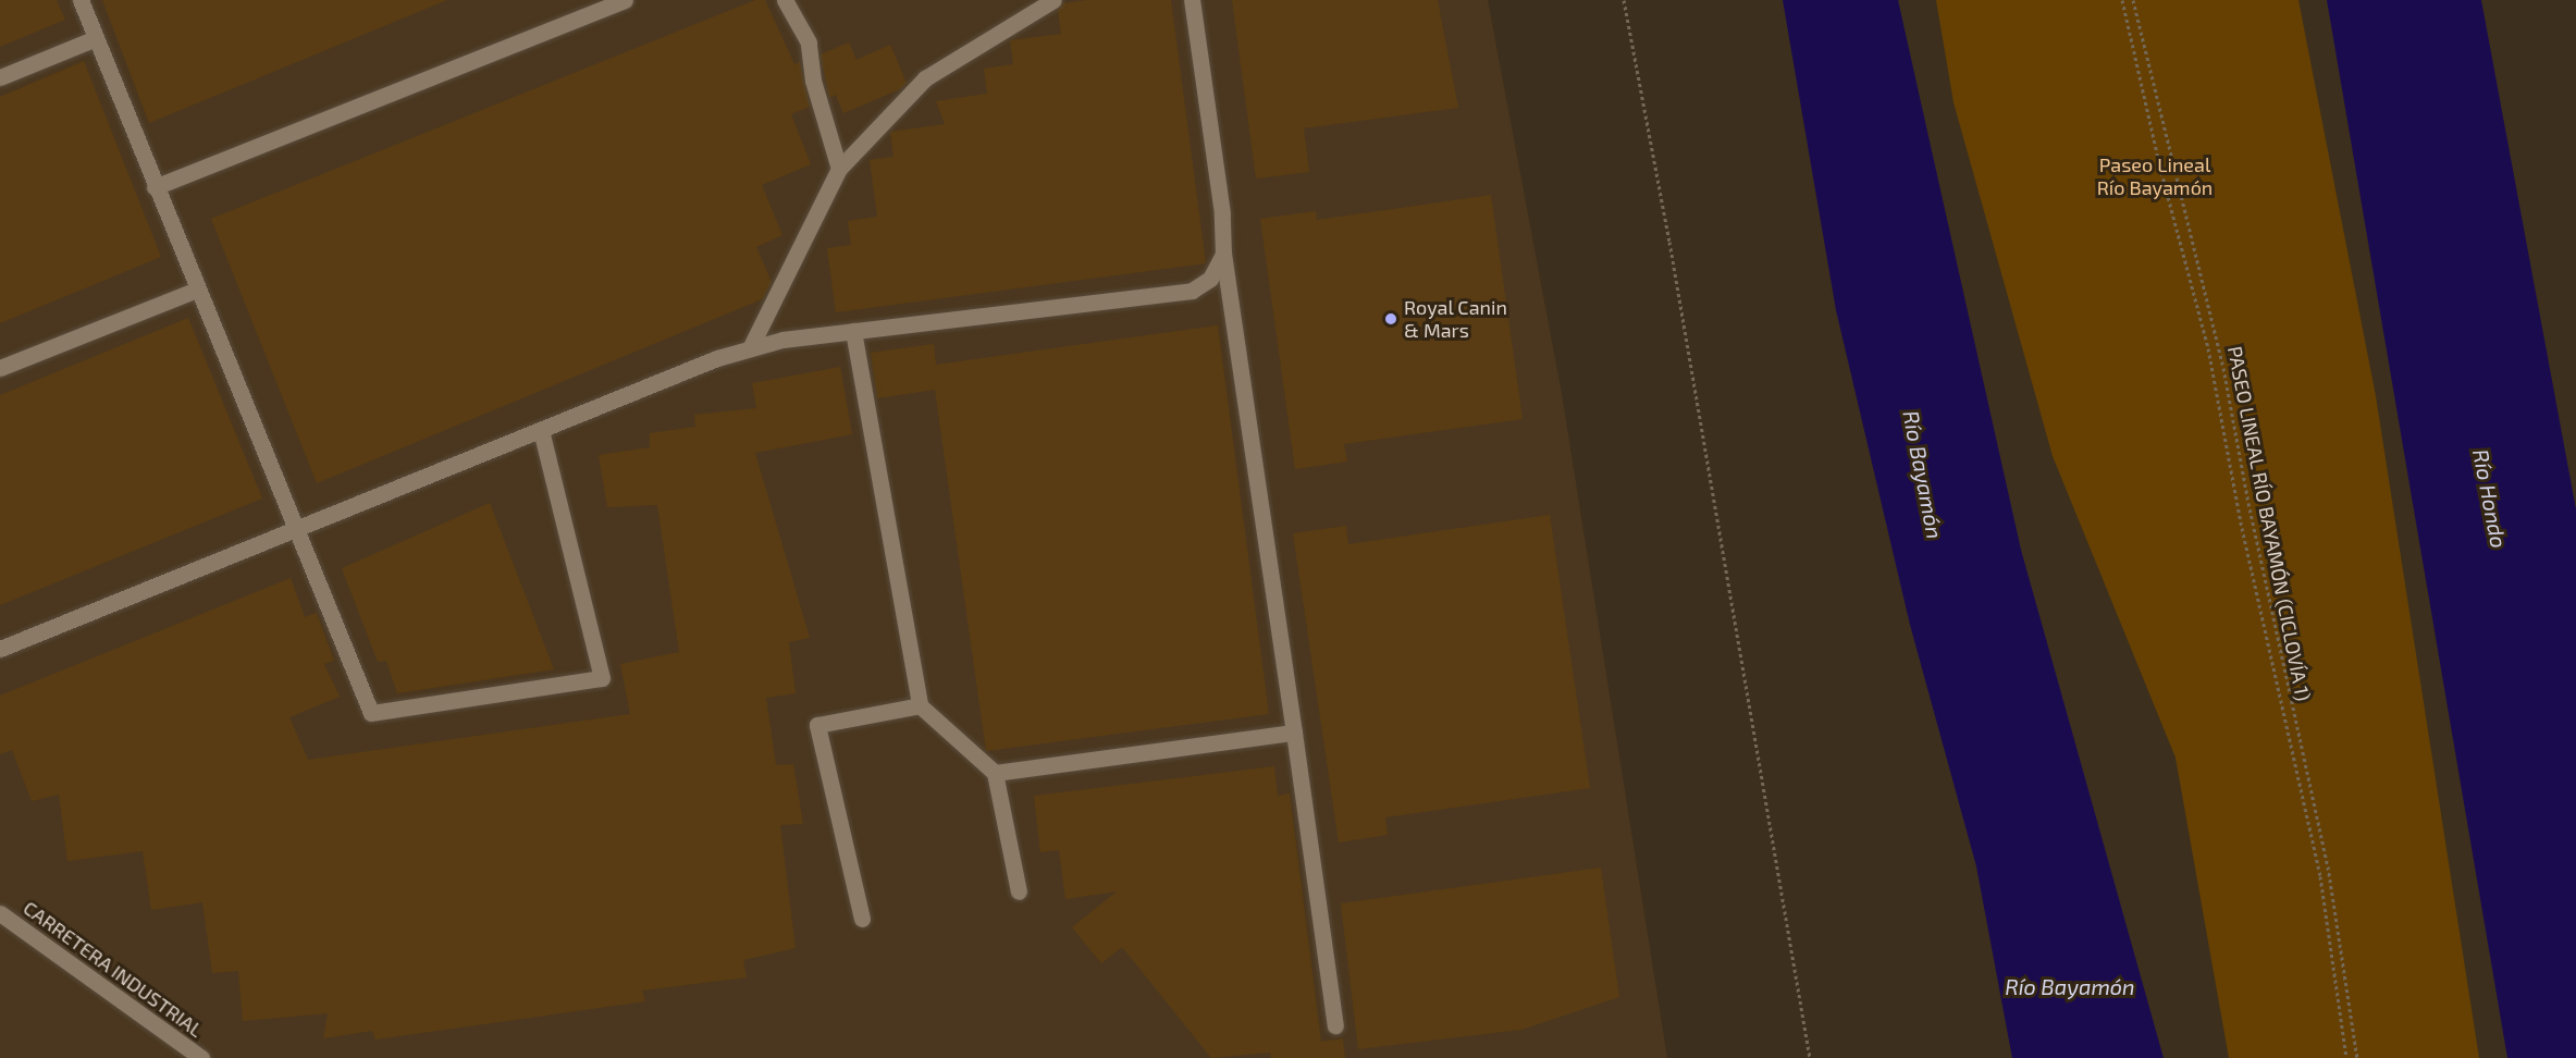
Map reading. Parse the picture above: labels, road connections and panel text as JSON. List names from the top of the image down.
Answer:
{
  "streets": {
    "street": ["CARRETERA INDUSTRIAL"],
    "path": ["PASEO LINEAL RÍO BAYAMÓN (CICLOVÍA 1)"]
  },
  "water": ["Río Bayamón", "Río Hondo"],
  "parks": ["Paseo Lineal Río Bayamón"],
  "places": ["Royal Canin & Mars"]
}
